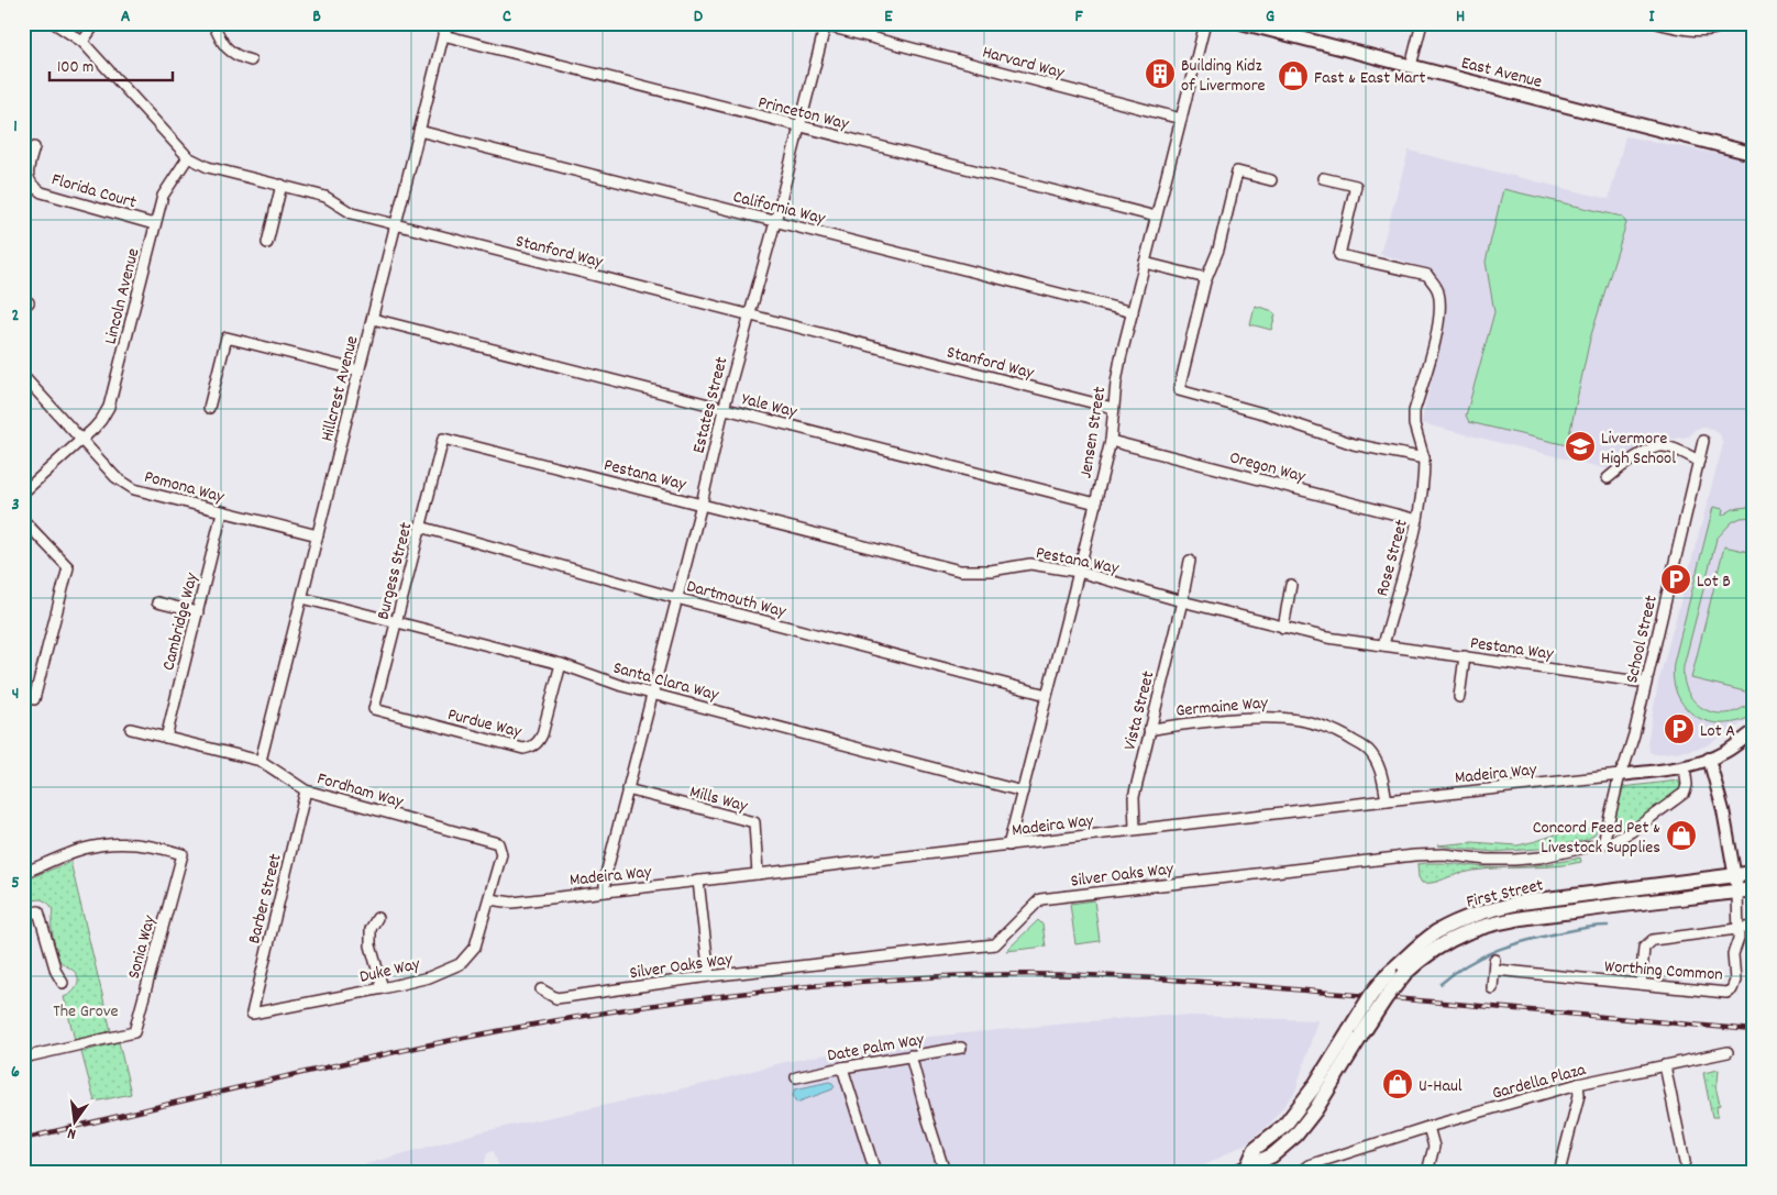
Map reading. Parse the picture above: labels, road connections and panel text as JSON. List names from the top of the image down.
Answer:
{
  "streets": {
    "main road": ["East Avenue", "First Street"],
    "street": [
      "Harvard Way",
      "Princeton Way",
      "Florida Court",
      "California Way",
      "Stanford Way",
      "Lincoln Avenue",
      "Hillcrest Avenue",
      "Yale Way",
      "Estates Street",
      "Jensen Street",
      "Oregon Way",
      "Pestana Way",
      "Pomona Way",
      "Rose Street",
      "Burgess Street",
      "Dartmouth Way",
      "Cambridge Way",
      "School Street",
      "Santa Clara Way",
      "Germaine Way",
      "Vista Street",
      "Purdue Way",
      "Madeira Way",
      "Fordham Way",
      "Mills Way",
      "Silver Oaks Way",
      "Barber Street",
      "Sonia Way",
      "Duke Way",
      "Worthing Common",
      "Date Palm Way",
      "Gardella Plaza"
    ]
  },
  "crossings": [
    ["Harvard Way", "Estates Street"],
    ["Harvard Way", "Jensen Street"],
    ["Princeton Way", "Hillcrest Avenue"],
    ["Princeton Way", "Estates Street"],
    ["Princeton Way", "Jensen Street"],
    ["Florida Court", "Lincoln Avenue"],
    ["California Way", "Hillcrest Avenue"],
    ["California Way", "Estates Street"],
    ["California Way", "Jensen Street"],
    ["Stanford Way", "Lincoln Avenue"],
    ["Stanford Way", "Hillcrest Avenue"],
    ["Stanford Way", "Estates Street"],
    ["Stanford Way", "Jensen Street"],
    ["Lincoln Avenue", "Pomona Way"],
    ["Hillcrest Avenue", "Yale Way"],
    ["Hillcrest Avenue", "Pomona Way"],
    ["Hillcrest Avenue", "Santa Clara Way"],
    ["Hillcrest Avenue", "Fordham Way"],
    ["Yale Way", "Estates Street"],
    ["Yale Way", "Jensen Street"],
    ["Estates Street", "Pestana Way"],
    ["Estates Street", "Dartmouth Way"],
    ["Estates Street", "Santa Clara Way"],
    ["Estates Street", "Madeira Way"],
    ["Estates Street", "Mills Way"],
    ["Jensen Street", "Oregon Way"],
    ["Jensen Street", "Pestana Way"],
    ["Jensen Street", "Dartmouth Way"],
    ["Jensen Street", "Santa Clara Way"],
    ["Jensen Street", "Madeira Way"],
    ["Oregon Way", "Rose Street"],
    ["Pestana Way", "Rose Street"],
    ["Pestana Way", "Burgess Street"],
    ["Pestana Way", "School Street"],
    ["Pestana Way", "Vista Street"],
    ["Pomona Way", "Cambridge Way"],
    ["Burgess Street", "Dartmouth Way"],
    ["Burgess Street", "Santa Clara Way"],
    ["Burgess Street", "Purdue Way"],
    ["Cambridge Way", "Fordham Way"],
    ["School Street", "Madeira Way"],
    ["School Street", "Silver Oaks Way"],
    ["Santa Clara Way", "Purdue Way"],
    ["Germaine Way", "Vista Street"],
    ["Germaine Way", "Madeira Way"],
    ["Vista Street", "Madeira Way"],
    ["Madeira Way", "Fordham Way"],
    ["Madeira Way", "Mills Way"],
    ["Madeira Way", "Duke Way"],
    ["Fordham Way", "Barber Street"],
    ["Fordham Way", "Duke Way"],
    ["First Street", "Worthing Common"],
    ["Barber Street", "Duke Way"]
  ],
  "parks": ["The Grove"],
  "places": {
    "building": ["Building Kidz of Livermore"],
    "shop": ["Fast & East Mart", "Concord Feed Pet & Livestock Supplies", "U-Haul"],
    "school or university": ["Livermore High School"],
    "parking": ["Lot B", "Lot A"]
  },
  "scale_bar": "100 m",
  "north": "bottom",
  "grid": {
    "columns": [
      "A",
      "B",
      "C",
      "D",
      "E",
      "F",
      "G",
      "H",
      "I"
    ],
    "rows": [
      "1",
      "2",
      "3",
      "4",
      "5",
      "6"
    ]
  }
}
